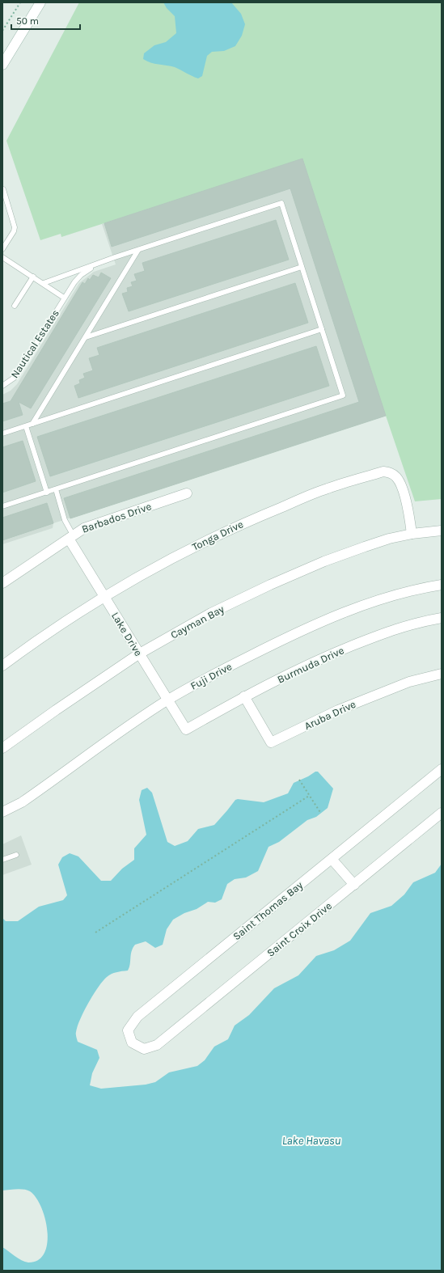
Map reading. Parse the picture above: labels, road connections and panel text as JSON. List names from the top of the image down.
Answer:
{
  "streets": {
    "street": [
      "Barbados Drive",
      "Tonga Drive",
      "Cayman Bay",
      "Lake Drive",
      "Burmuda Drive",
      "Fuji Drive",
      "Aruba Drive",
      "Saint Thomas Bay",
      "Saint Croix Drive"
    ],
    "lane": ["Nautical Estates"]
  },
  "crossings": [
    ["Barbados Drive", "Lake Drive"],
    ["Tonga Drive", "Cayman Bay"],
    ["Tonga Drive", "Lake Drive"],
    ["Cayman Bay", "Lake Drive"],
    ["Lake Drive", "Burmuda Drive"],
    ["Lake Drive", "Fuji Drive"],
    ["Burmuda Drive", "Aruba Drive"],
    ["Saint Thomas Bay", "Saint Croix Drive"]
  ],
  "water": ["Lake Havasu"],
  "scale_bar": "50 m"
}
